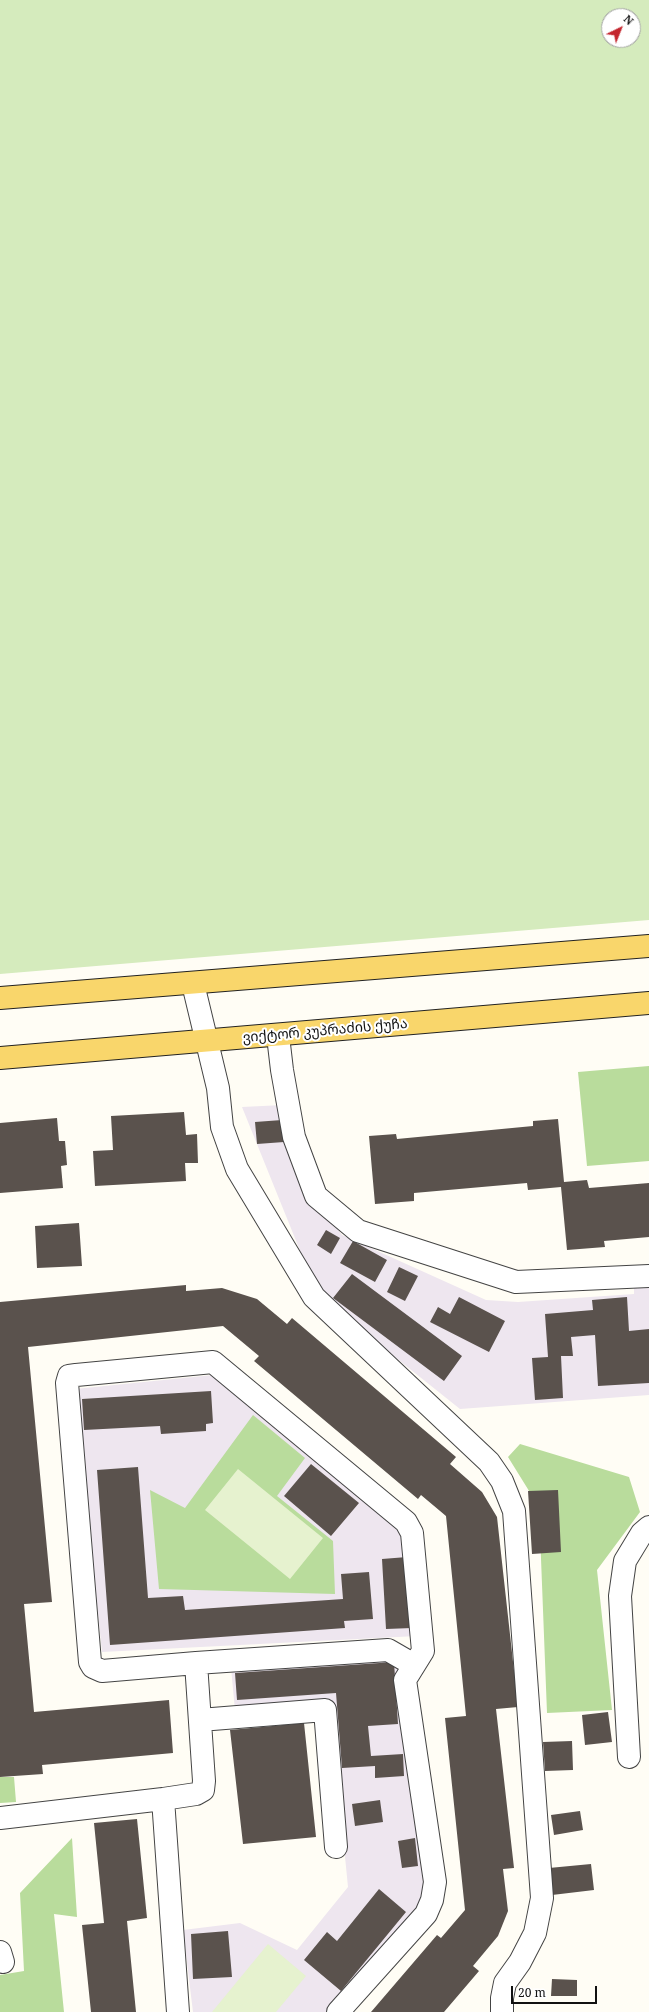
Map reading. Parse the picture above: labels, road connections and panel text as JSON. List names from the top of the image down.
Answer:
{
  "streets": {
    "main road": ["ვიქტორ კუპრაძის ქუჩა"]
  },
  "scale_bar": "20 m",
  "north": "top right"
}
